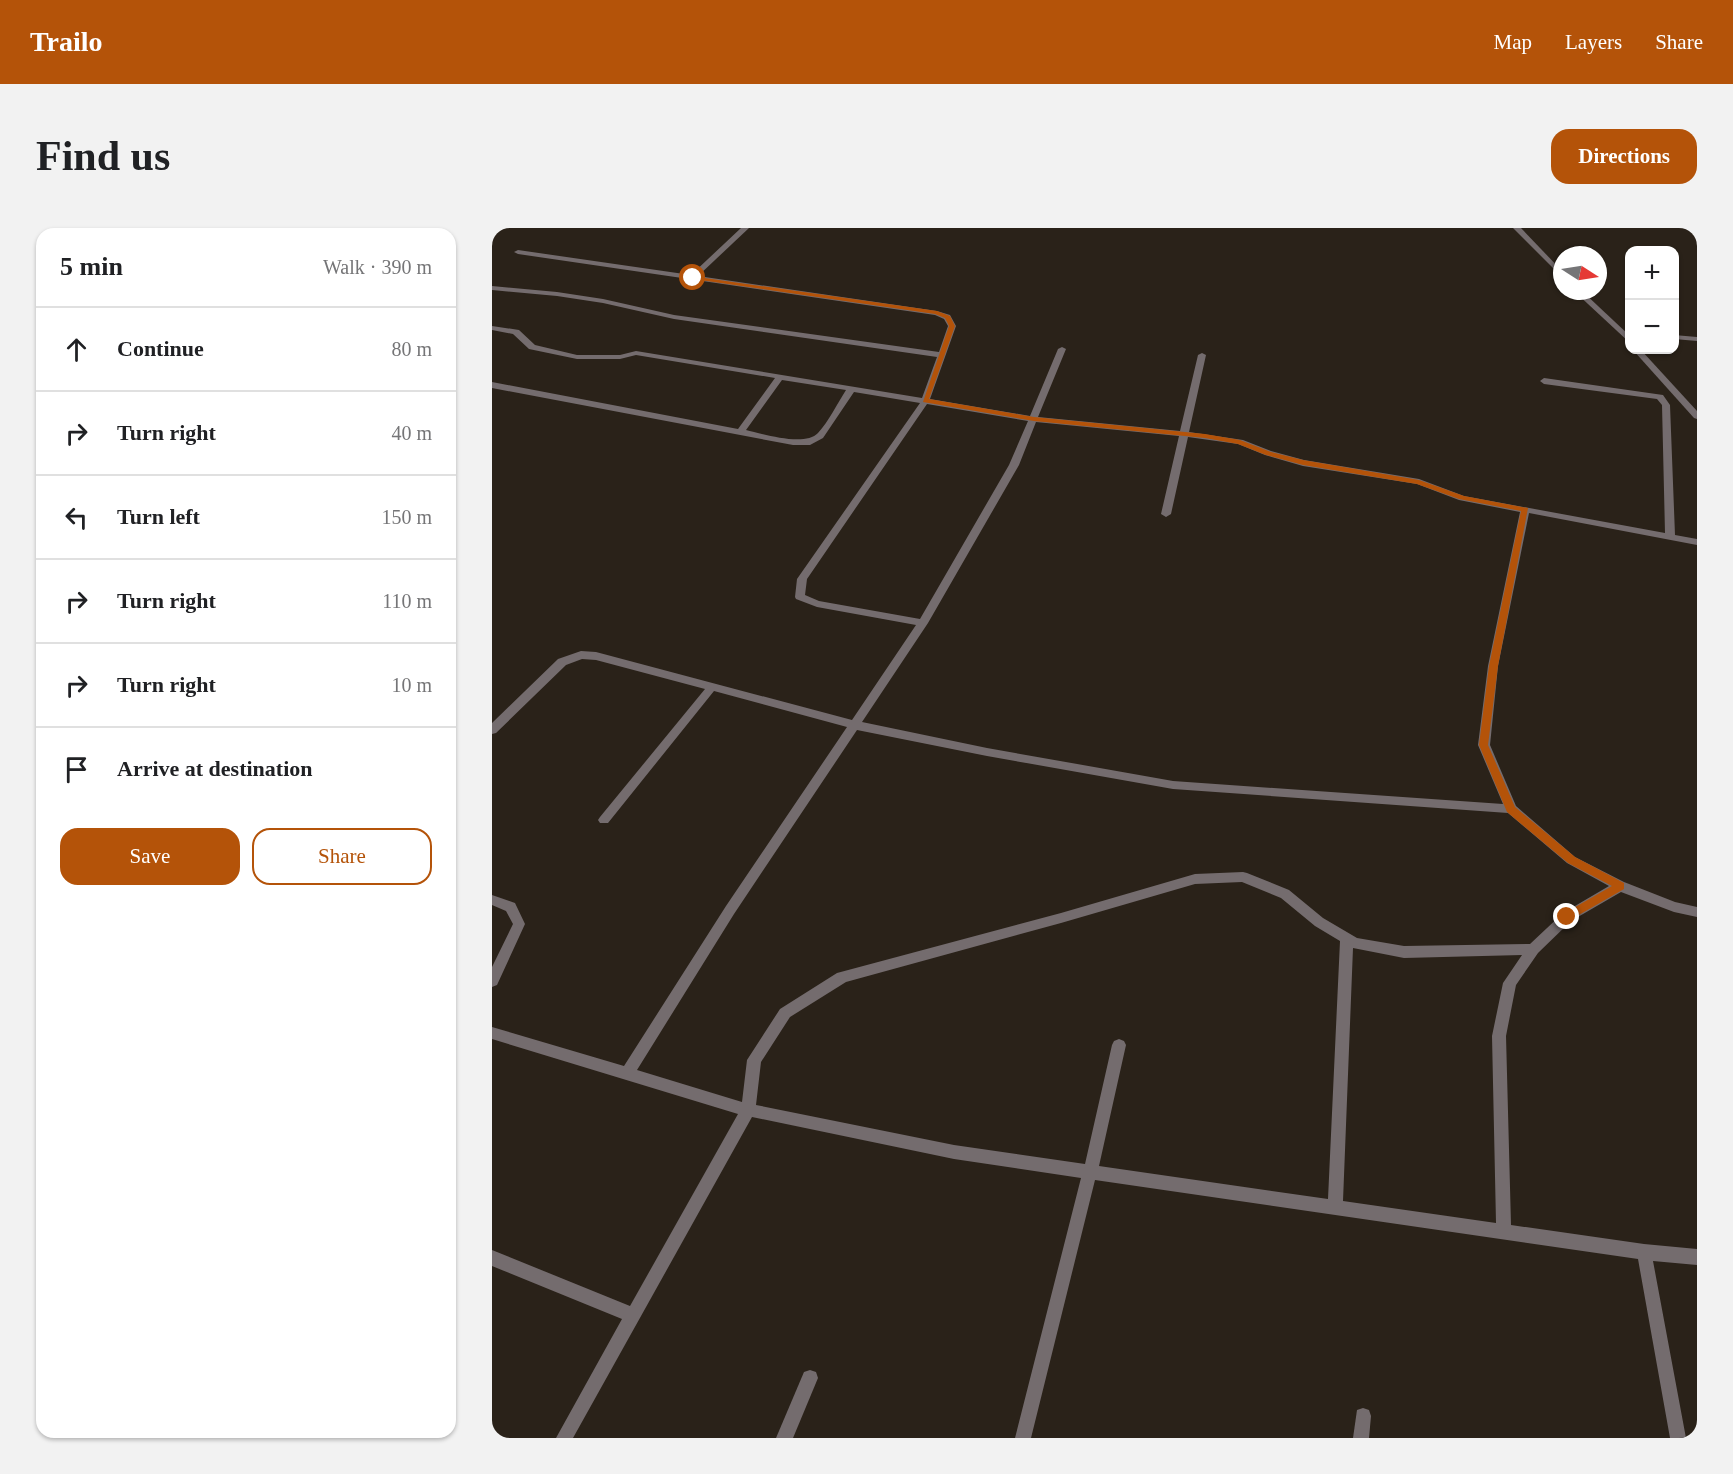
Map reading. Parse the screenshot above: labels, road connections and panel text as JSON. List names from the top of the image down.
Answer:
{
  "north": "right",
  "page": {
    "header": "Trailo",
    "nav": ["Map", "Layers", "Share"],
    "buttons": [
      "Directions",
      ["Save", "Share"]
    ],
    "title": "Find us",
    "heading": ["5 min", "Walk · 390 m"],
    "map_buttons": ["+", "−"],
    "list": [
      ["Continue", "80 m"],
      ["Turn right", "40 m"],
      ["Turn left", "150 m"],
      ["Turn right", "110 m"],
      ["Turn right", "10 m"],
      "Arrive at destination"
    ]
  }
}
